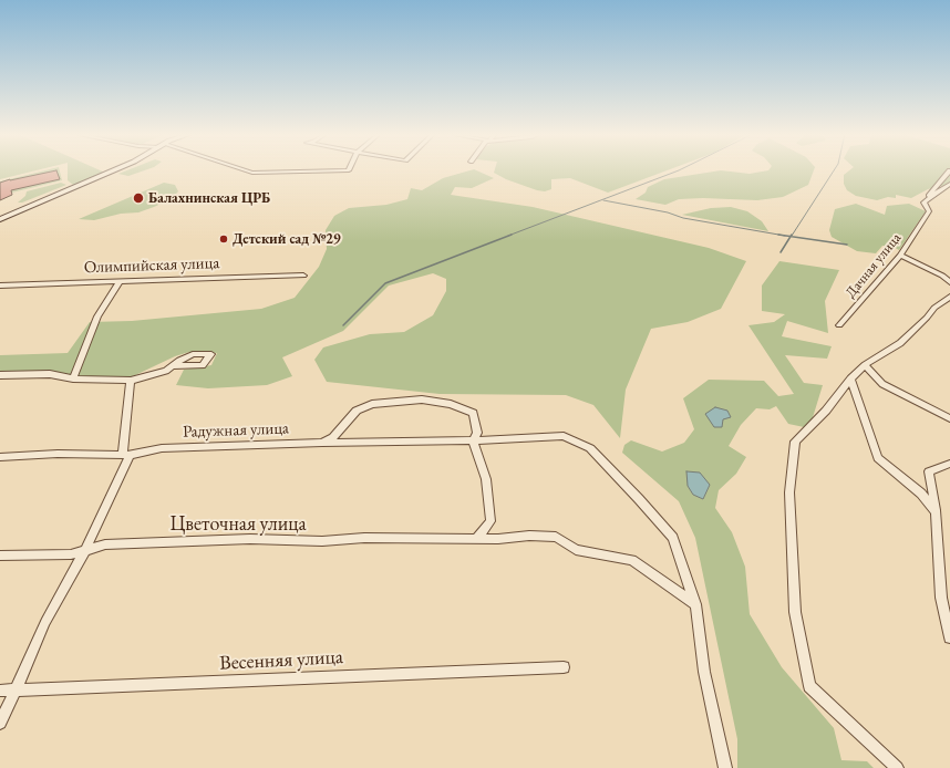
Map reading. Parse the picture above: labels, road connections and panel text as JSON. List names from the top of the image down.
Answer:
{
  "streets": {
    "street": [
      "Олимпийская улица",
      "Дачная улица",
      "Радужная улица",
      "Цветочная улица",
      "Весенняя улица"
    ]
  },
  "crossings": [
    ["Радужная улица", "Цветочная улица"]
  ],
  "places": ["Балахнинская ЦРБ", "Детский сад №29"]
}
